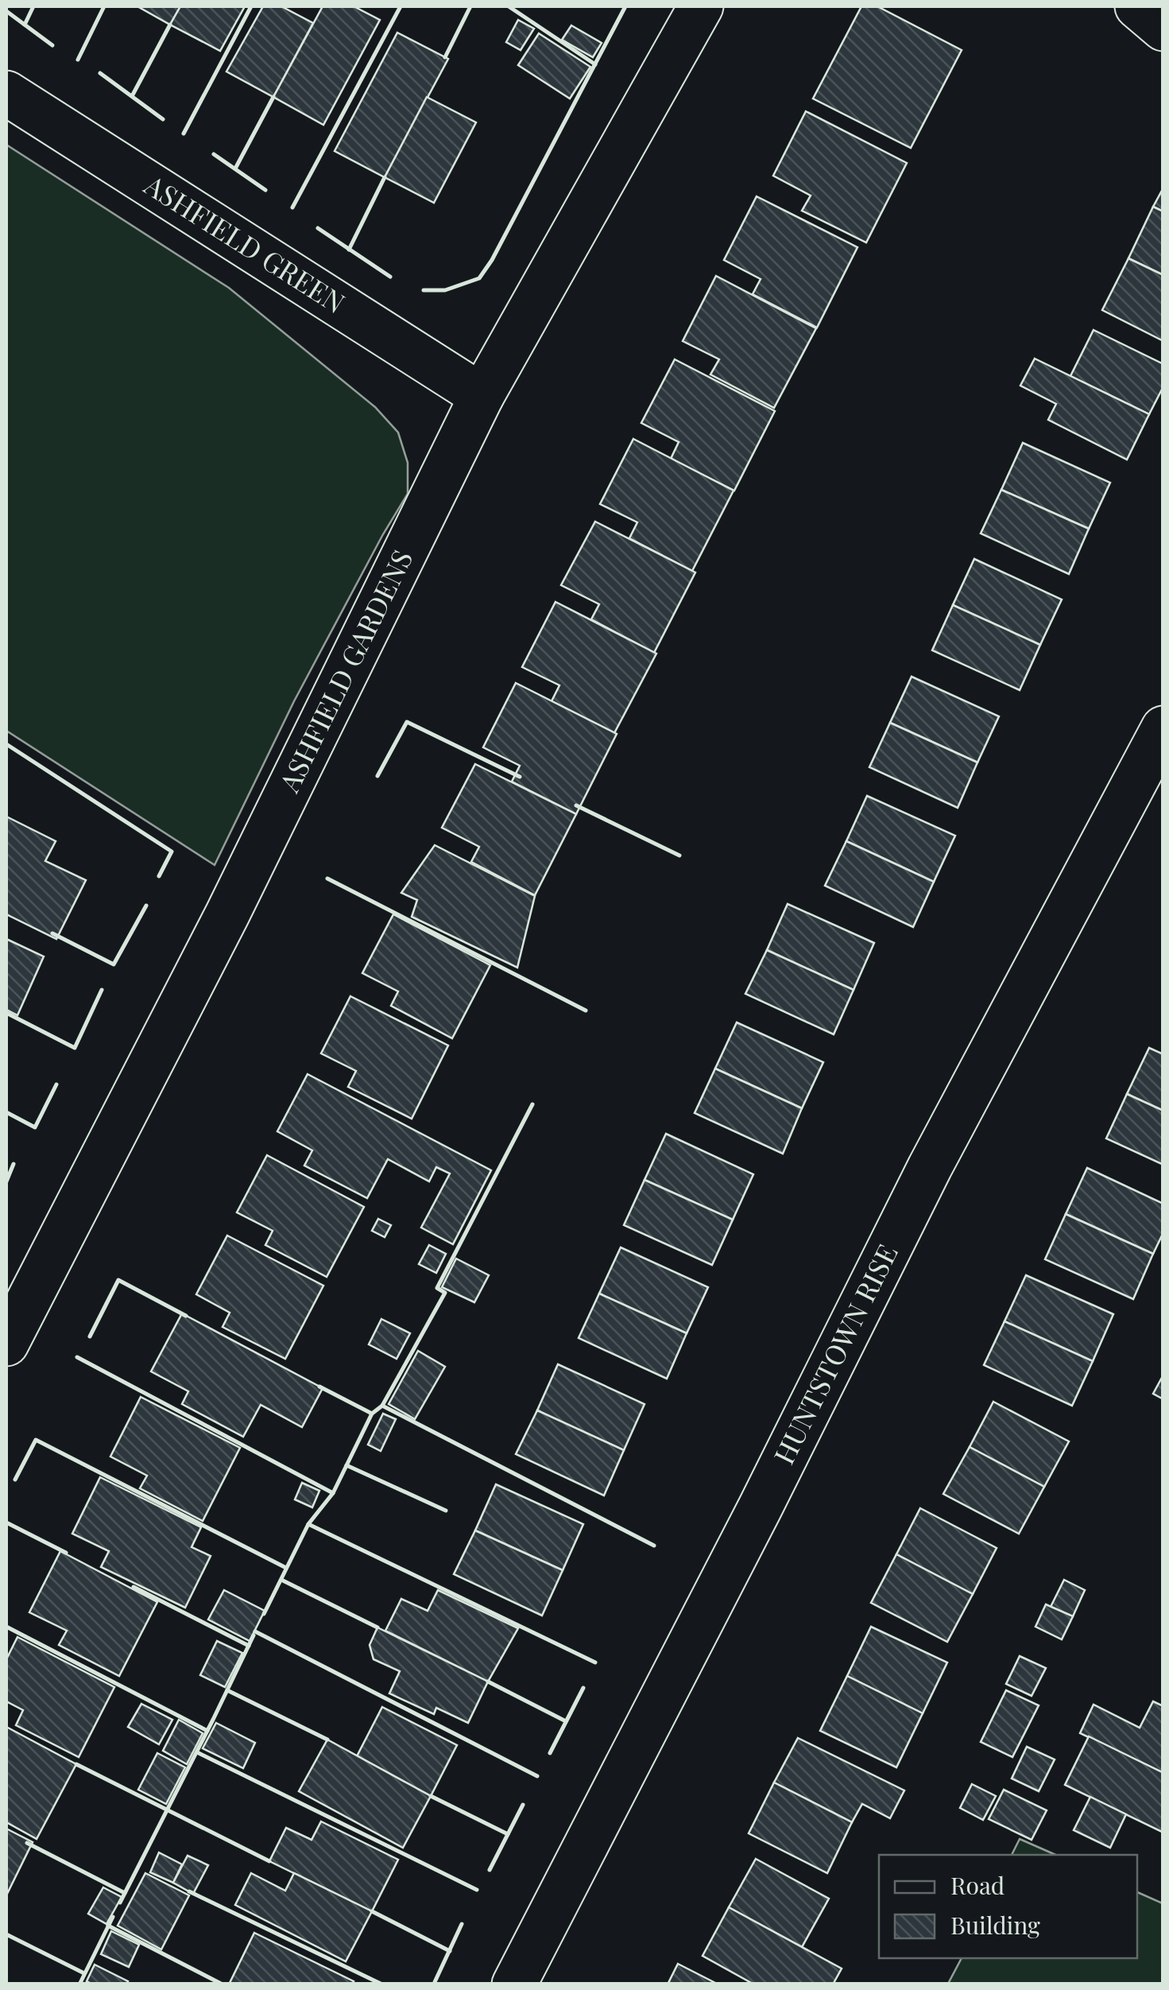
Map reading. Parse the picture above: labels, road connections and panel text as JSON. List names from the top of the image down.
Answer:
{
  "streets": {
    "street": ["ASHFIELD GREEN", "ASHFIELD GARDENS", "HUNTSTOWN RISE"]
  },
  "crossings": [
    ["ASHFIELD GREEN", "ASHFIELD GARDENS"]
  ],
  "legend": ["Road", "Building"]
}
